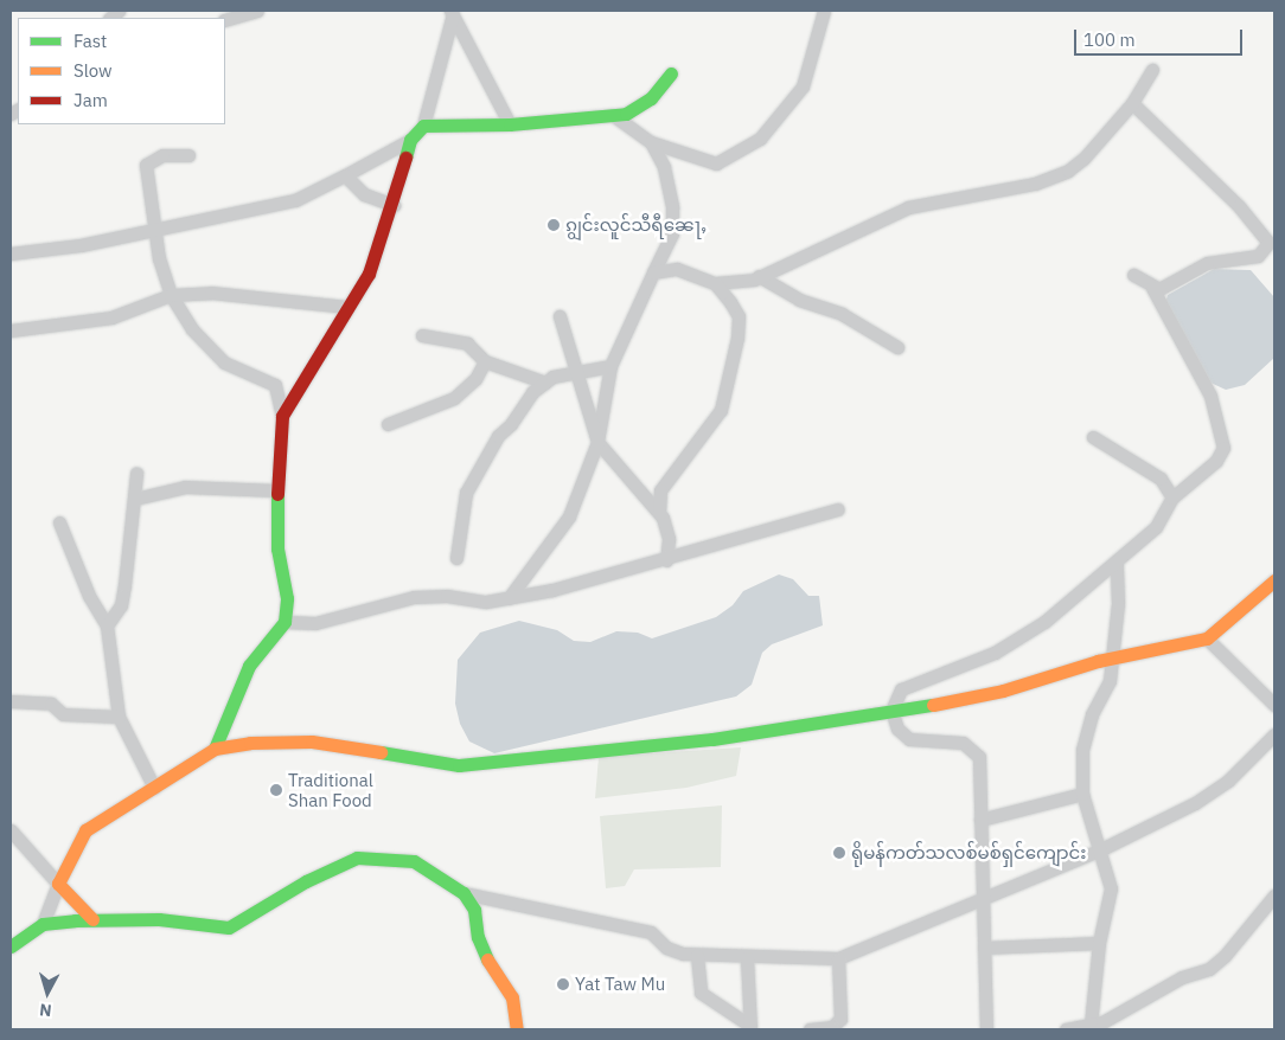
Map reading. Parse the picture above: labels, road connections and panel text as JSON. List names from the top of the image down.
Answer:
{
  "places": [
    "ၵျွင်းလူင်သီရီၼေႃႇ",
    "Traditional Shan Food",
    "ရိုမန်ကတ်သလစ်မစ်ရှင်ကျောင်း",
    "Yat Taw Mu"
  ],
  "legend": ["Fast", "Slow", "Jam"],
  "scale_bar": "100 m",
  "north": "bottom"
}
